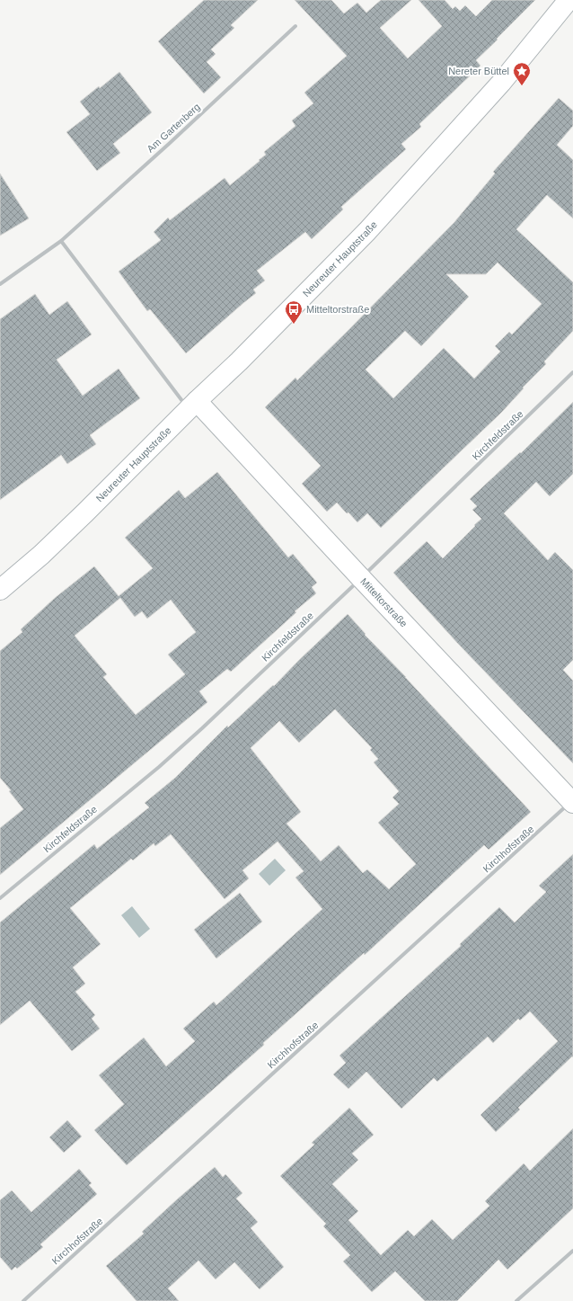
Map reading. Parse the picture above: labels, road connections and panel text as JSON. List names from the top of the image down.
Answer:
{
  "streets": {
    "street": [
      "Am Gartenberg",
      "Neureuter Hauptstraße",
      "Kirchfeldstraße",
      "Mitteltorstraße",
      "Kirchhofstraße"
    ]
  },
  "crossings": [
    ["Neureuter Hauptstraße", "Mitteltorstraße"],
    ["Kirchfeldstraße", "Mitteltorstraße"],
    ["Mitteltorstraße", "Kirchhofstraße"]
  ],
  "places": {
    "place": ["Nereter Büttel"],
    "bus stop": ["Mitteltorstraße"]
  }
}
